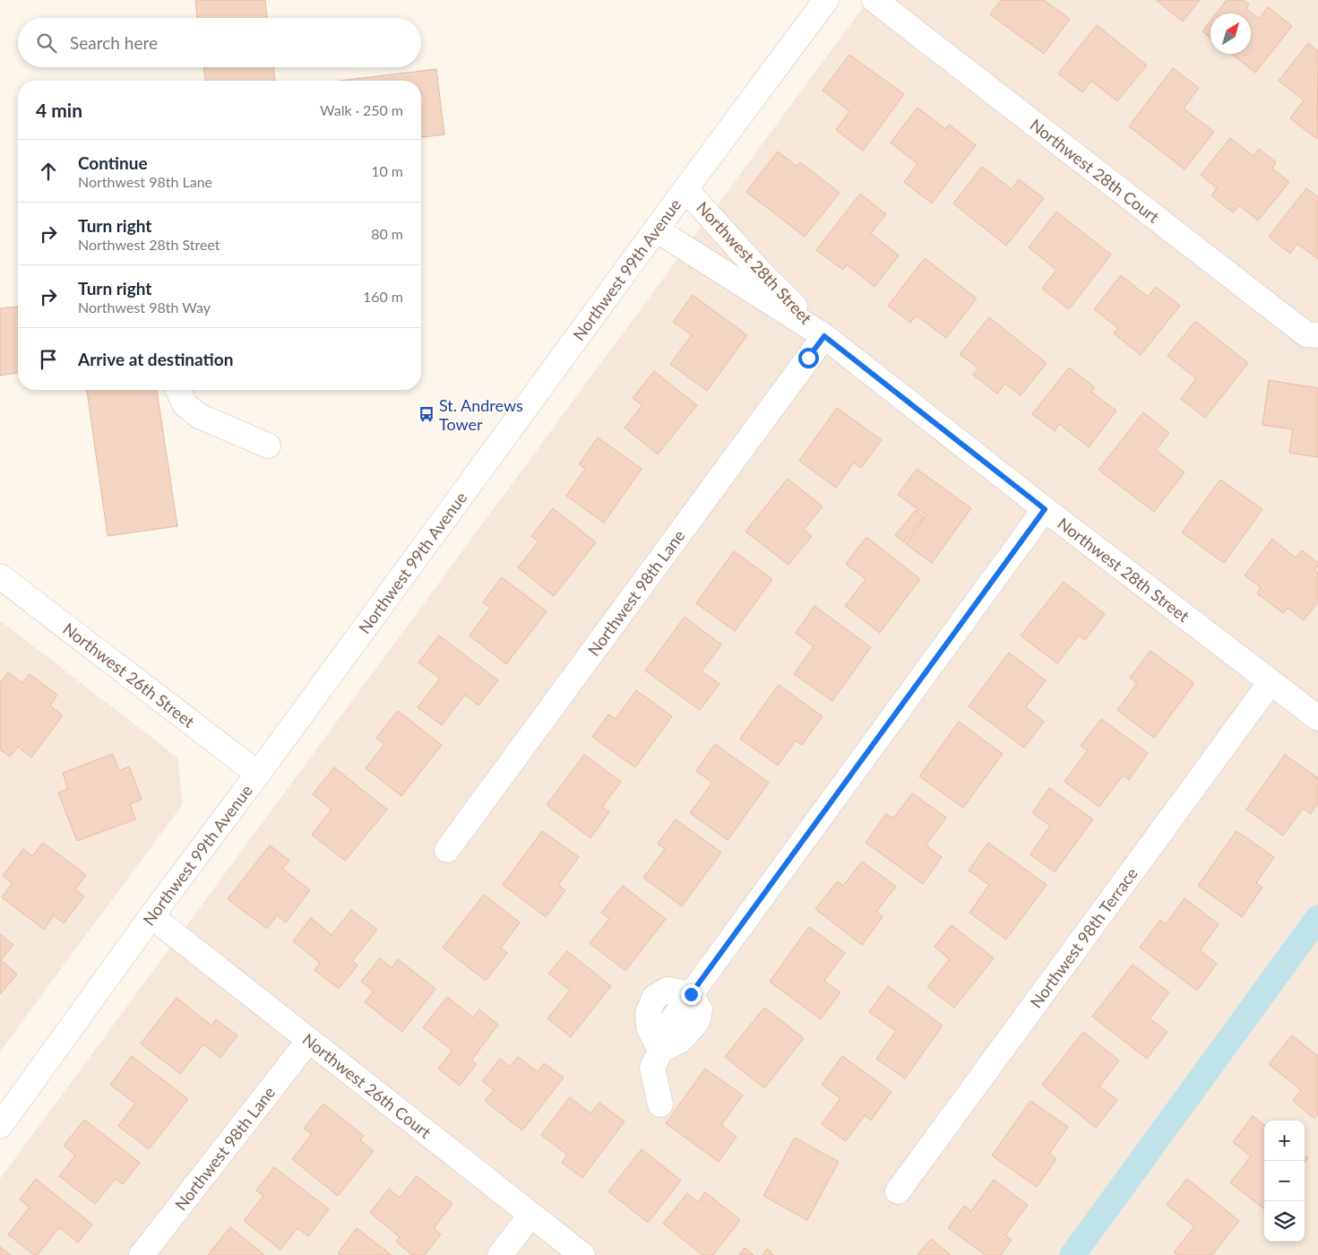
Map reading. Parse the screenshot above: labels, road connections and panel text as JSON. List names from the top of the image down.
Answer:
{
  "streets": {
    "street": [
      "Northwest 28th Court",
      "Northwest 28th Street",
      "Northwest 99th Avenue",
      "Northwest 98th Lane",
      "Northwest 26th Street",
      "Northwest 98th Terrace",
      "Northwest 26th Court"
    ]
  },
  "crossings": [
    ["Northwest 28th Street", "Northwest 99th Avenue"],
    ["Northwest 28th Street", "Northwest 98th Lane"],
    ["Northwest 28th Street", "Northwest 98th Terrace"],
    ["Northwest 99th Avenue", "Northwest 26th Street"],
    ["Northwest 99th Avenue", "Northwest 26th Court"],
    ["Northwest 98th Lane", "Northwest 26th Court"]
  ],
  "places": {
    "bus stop": ["St. Andrews Tower"]
  },
  "north": "top right",
  "page": {
    "search": "Search here",
    "heading": ["4 min", "Walk · 250 m"],
    "list": [
      ["Continue", "Northwest 98th Lane", "10 m"],
      ["Turn right", "Northwest 28th Street", "80 m"],
      ["Turn right", "Northwest 98th Way", "160 m"],
      "Arrive at destination"
    ],
    "map_buttons": ["+", "−"]
  }
}
